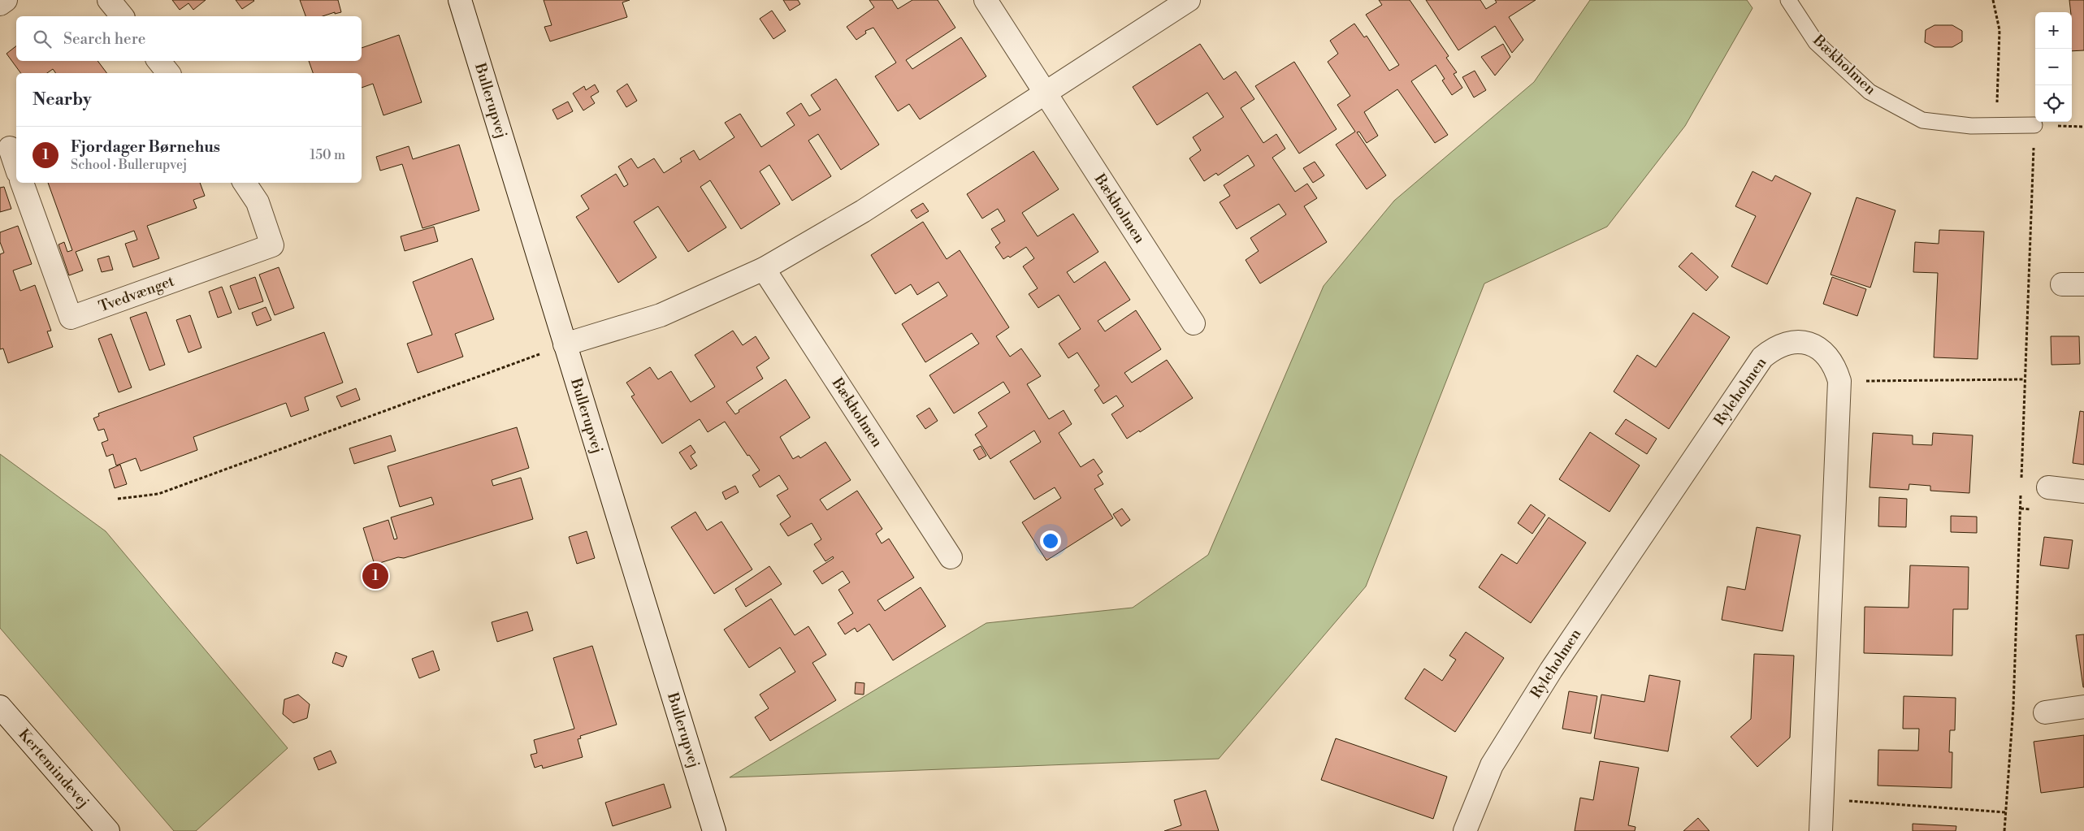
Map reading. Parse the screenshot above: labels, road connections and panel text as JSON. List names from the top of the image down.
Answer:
{
  "streets": {
    "street": [
      "Bækholmen",
      "Bullerupvej",
      "Tvedvænget",
      "Ryleholmen",
      "Kertemindevej"
    ]
  },
  "page": {
    "map_buttons": ["+", "−"],
    "search": "Search here",
    "heading": "Nearby",
    "list": [
      {
        "mark": "1",
        "name": "Fjordager Børnehus",
        "note": "School · Bullerupvej",
        "value": "150 m"
      }
    ],
    "pins": "1"
  }
}
